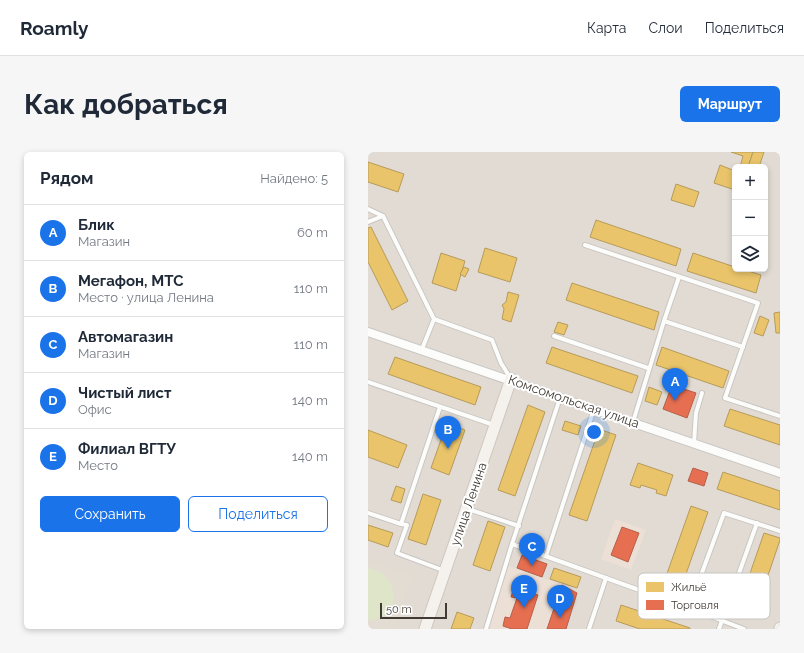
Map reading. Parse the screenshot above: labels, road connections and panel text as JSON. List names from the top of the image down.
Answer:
{
  "streets": {
    "street": ["Комсомольская улица", "улица Ленина"]
  },
  "crossings": [
    ["Комсомольская улица", "улица Ленина"]
  ],
  "legend": ["Жильё", "Торговля"],
  "scale_bar": "50 m",
  "page": {
    "header": "Roamly",
    "nav": ["Карта", "Слои", "Поделиться"],
    "buttons": [
      "Маршрут",
      ["Сохранить", "Поделиться"]
    ],
    "title": "Как добраться",
    "heading": ["Рядом", "Найдено: 5"],
    "map_buttons": ["+", "−"],
    "list": [
      {
        "mark": "A",
        "name": "Блик",
        "note": "Магазин",
        "value": "60 m"
      },
      {
        "mark": "B",
        "name": "Мегафон, МТС",
        "note": "Место · улица Ленина",
        "value": "110 m"
      },
      {
        "mark": "C",
        "name": "Автомагазин",
        "note": "Магазин",
        "value": "110 m"
      },
      {
        "mark": "D",
        "name": "Чистый лист",
        "note": "Офис",
        "value": "140 m"
      },
      {
        "mark": "E",
        "name": "Филиал ВГТУ",
        "note": "Место",
        "value": "140 m"
      }
    ],
    "pins": [
      "A",
      "B",
      "C",
      "E",
      "D"
    ],
    "scale": "50 m"
  }
}
